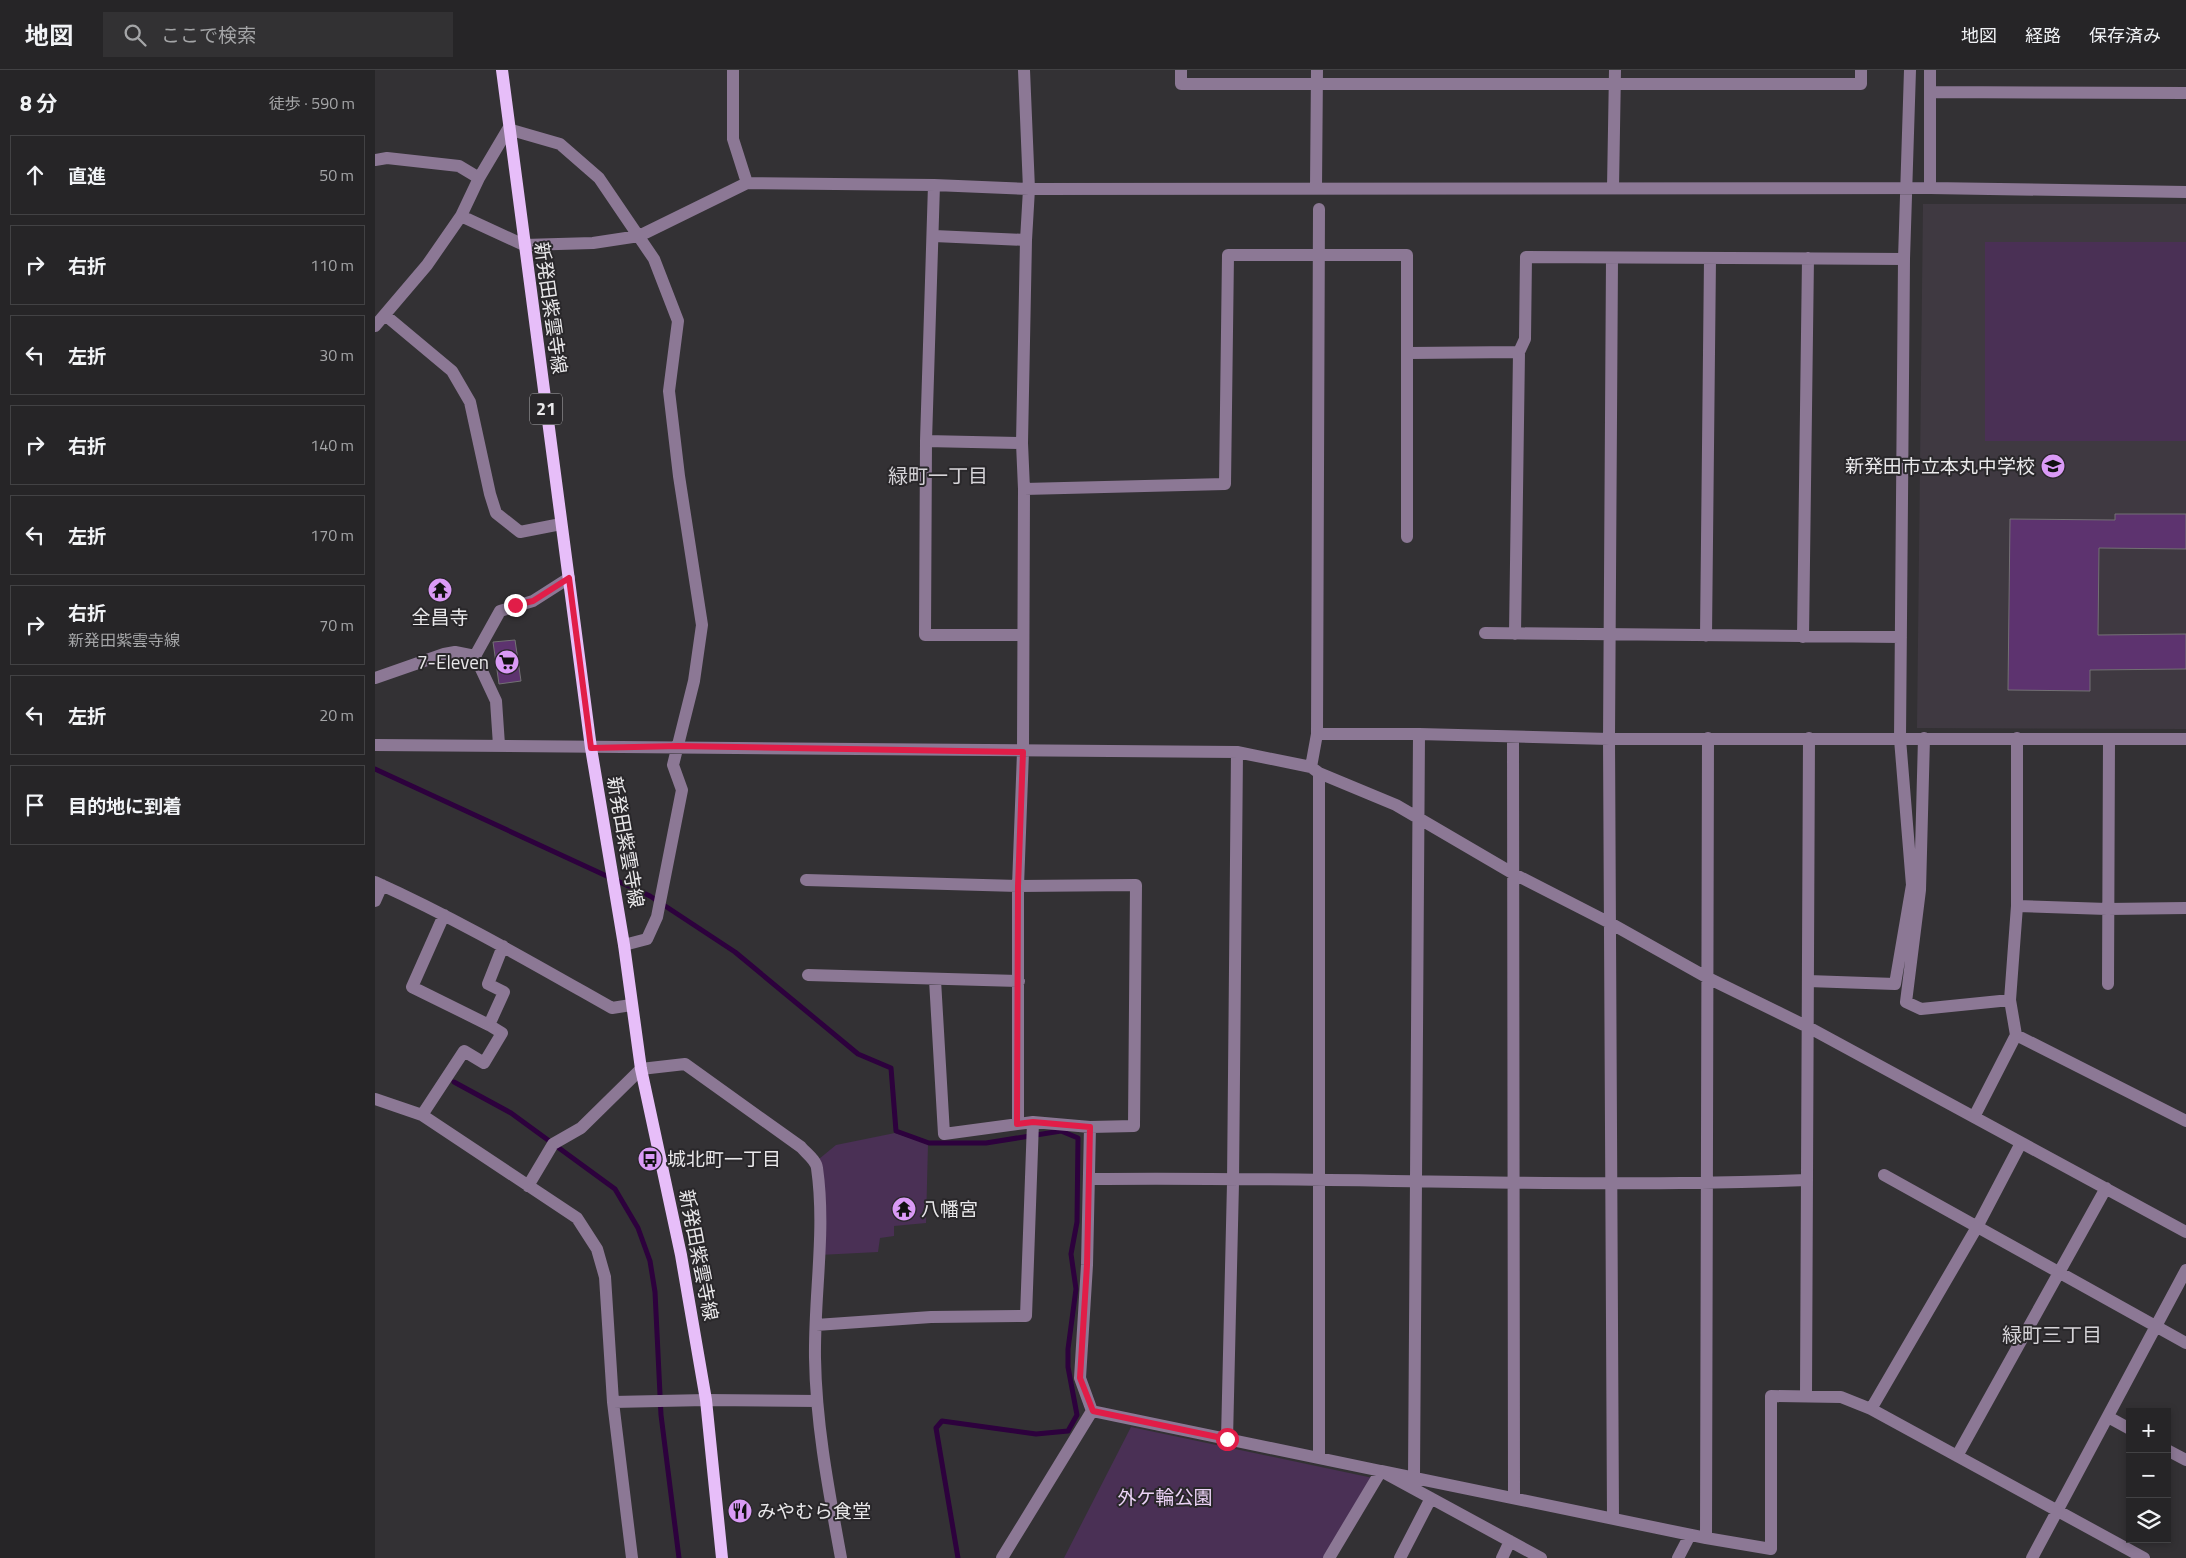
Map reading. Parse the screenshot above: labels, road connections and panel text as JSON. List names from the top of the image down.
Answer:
{
  "streets": {
    "main road": ["新発田紫雲寺線", "21"]
  },
  "districts": ["緑町一丁目", "緑町三丁目"],
  "parks": ["外ケ輪公園"],
  "places": {
    "school or university": ["新発田市立本丸中学校"],
    "temple": ["全昌寺", "八幡宮"],
    "supermarket": ["7-Eleven"],
    "bus stop": ["城北町一丁目"],
    "restaurant": ["みやむら食堂"]
  },
  "page": {
    "header": "地図",
    "search": "ここで検索",
    "nav": ["地図", "経路", "保存済み"],
    "heading": ["8 分", "徒歩 · 590 m"],
    "list": [
      ["直進", "50 m"],
      ["右折", "110 m"],
      ["左折", "30 m"],
      ["右折", "140 m"],
      ["左折", "170 m"],
      ["右折", "新発田紫雲寺線", "70 m"],
      ["左折", "20 m"],
      "目的地に到着"
    ],
    "map_buttons": ["+", "−"]
  }
}
